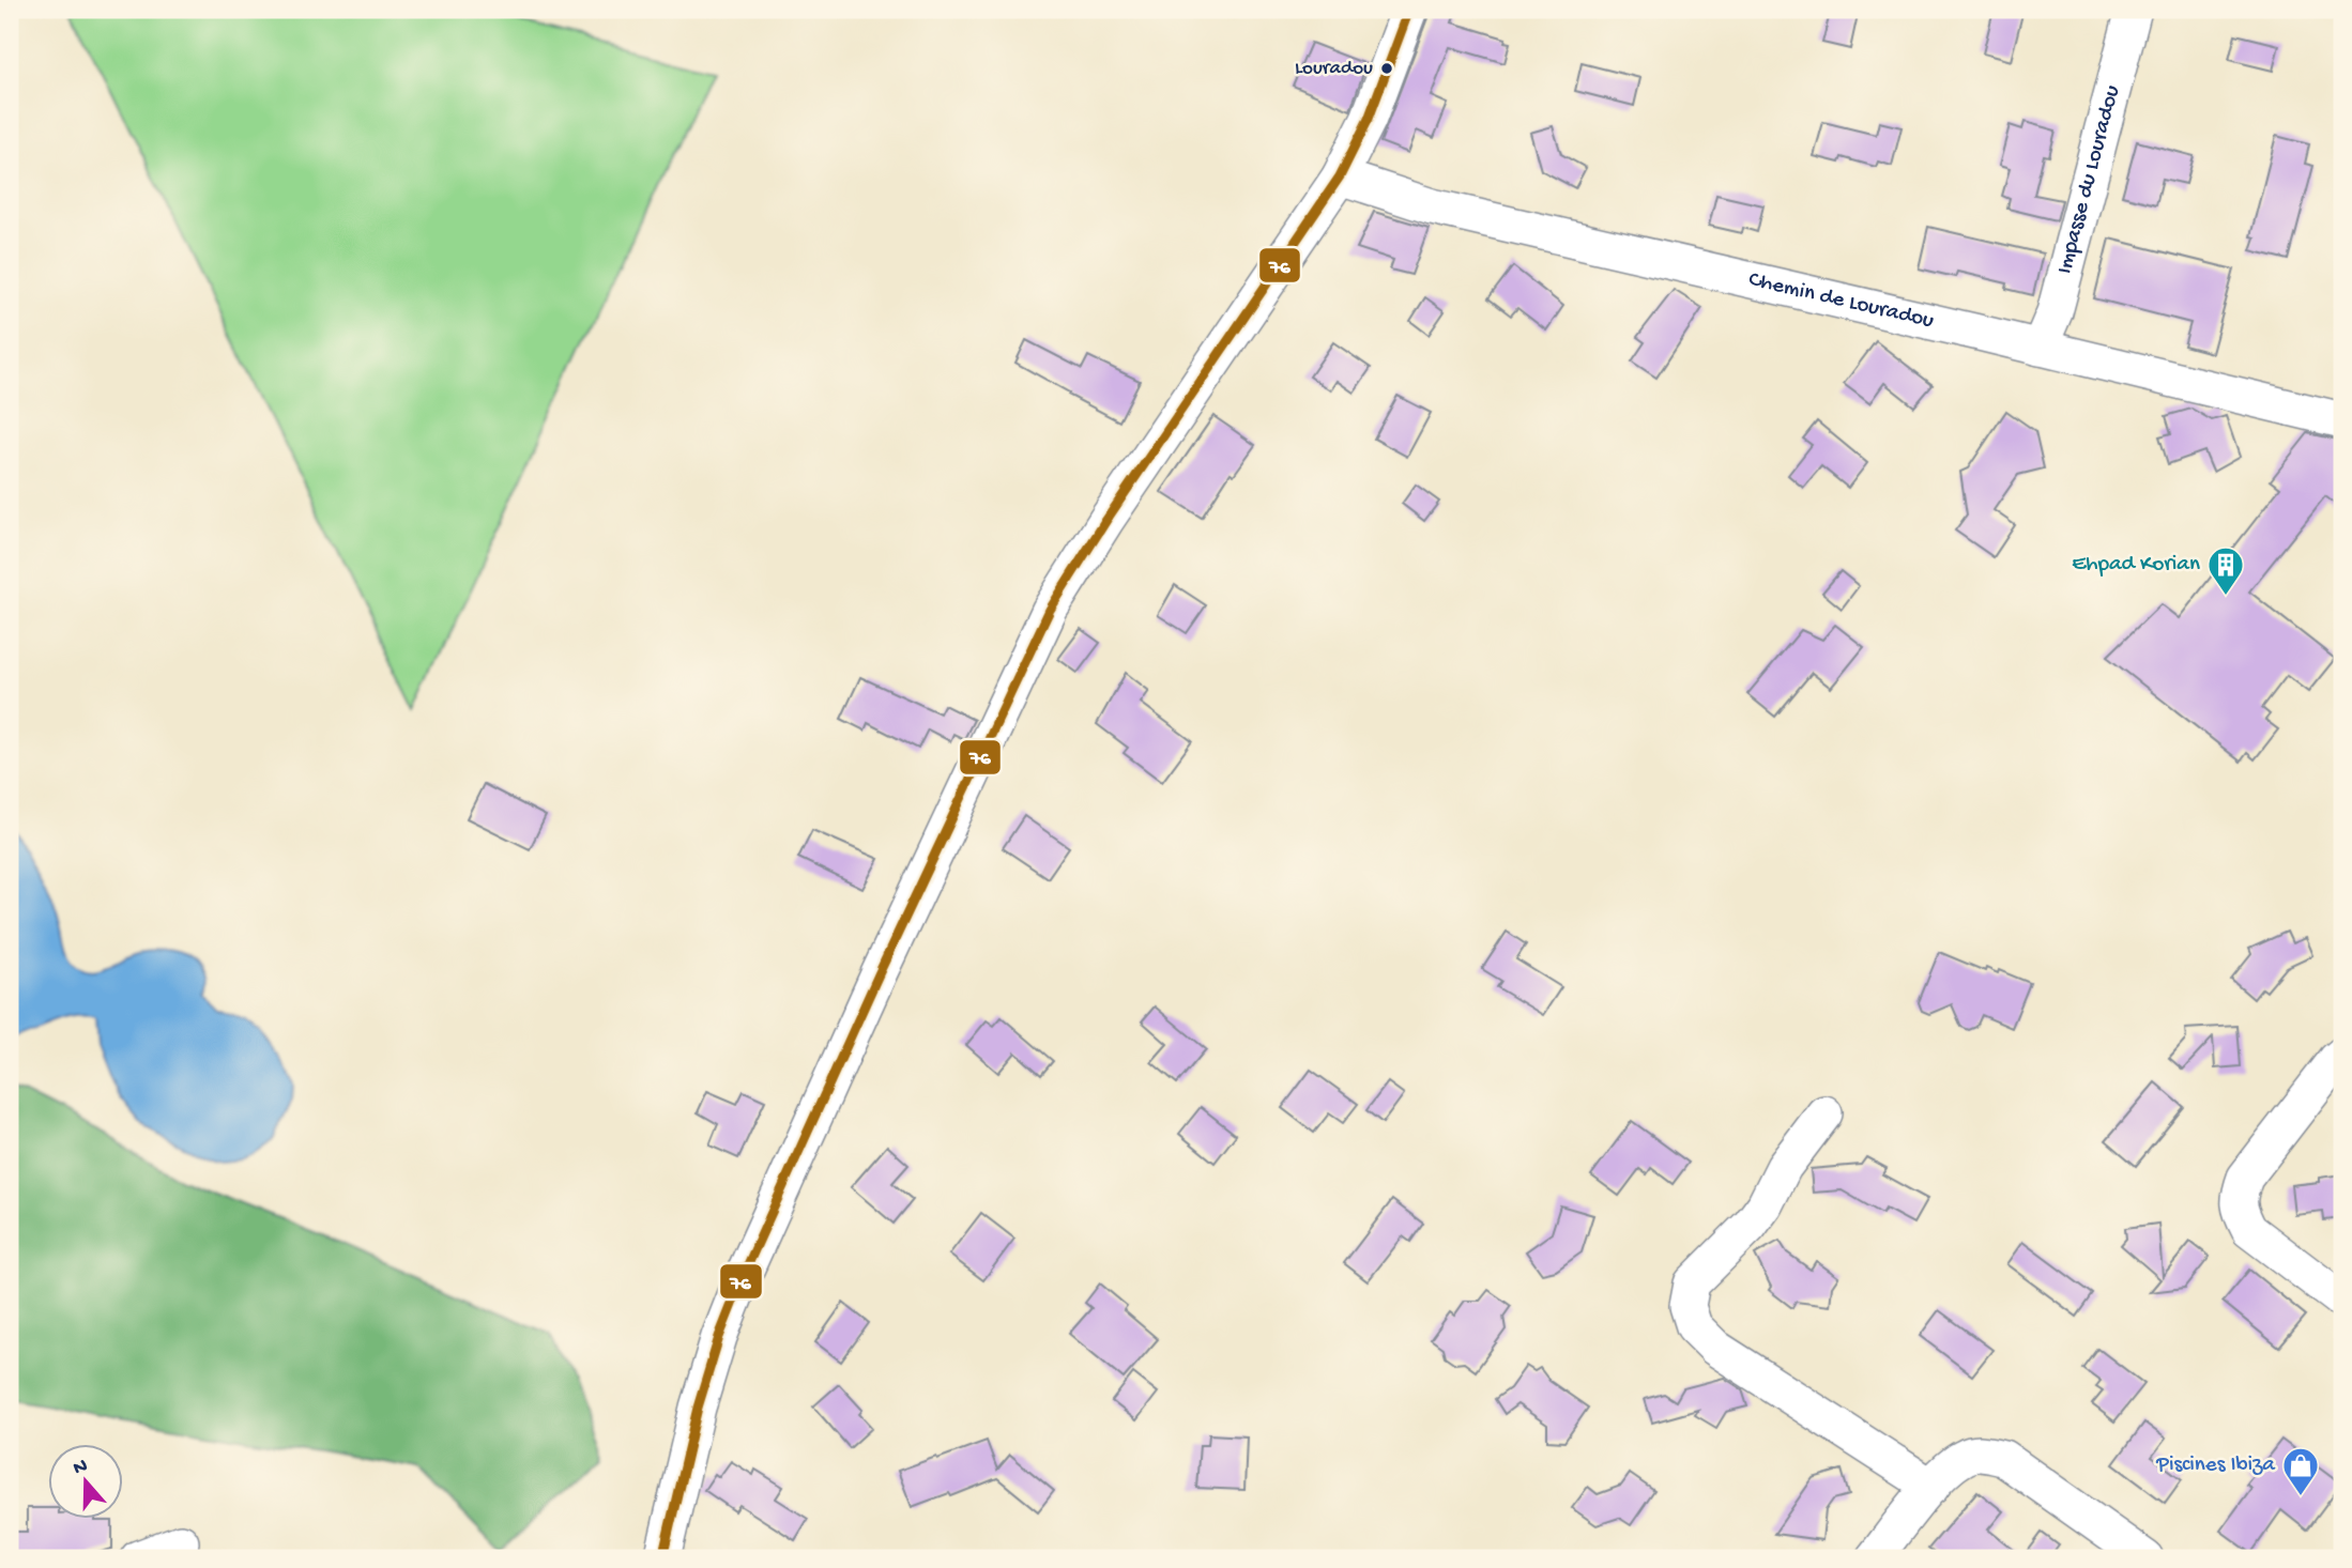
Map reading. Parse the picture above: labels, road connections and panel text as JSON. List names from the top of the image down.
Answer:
{
  "streets": {
    "street": ["Impasse du Louradou", "Chemin de Louradou"]
  },
  "crossings": [
    ["Impasse du Louradou", "Chemin de Louradou"]
  ],
  "places": {
    "other": ["Louradou"],
    "building": ["Ehpad Korian"],
    "shop": ["Piscines Ibiza"]
  },
  "lines": ["transit line 76"],
  "north": "top"
}
